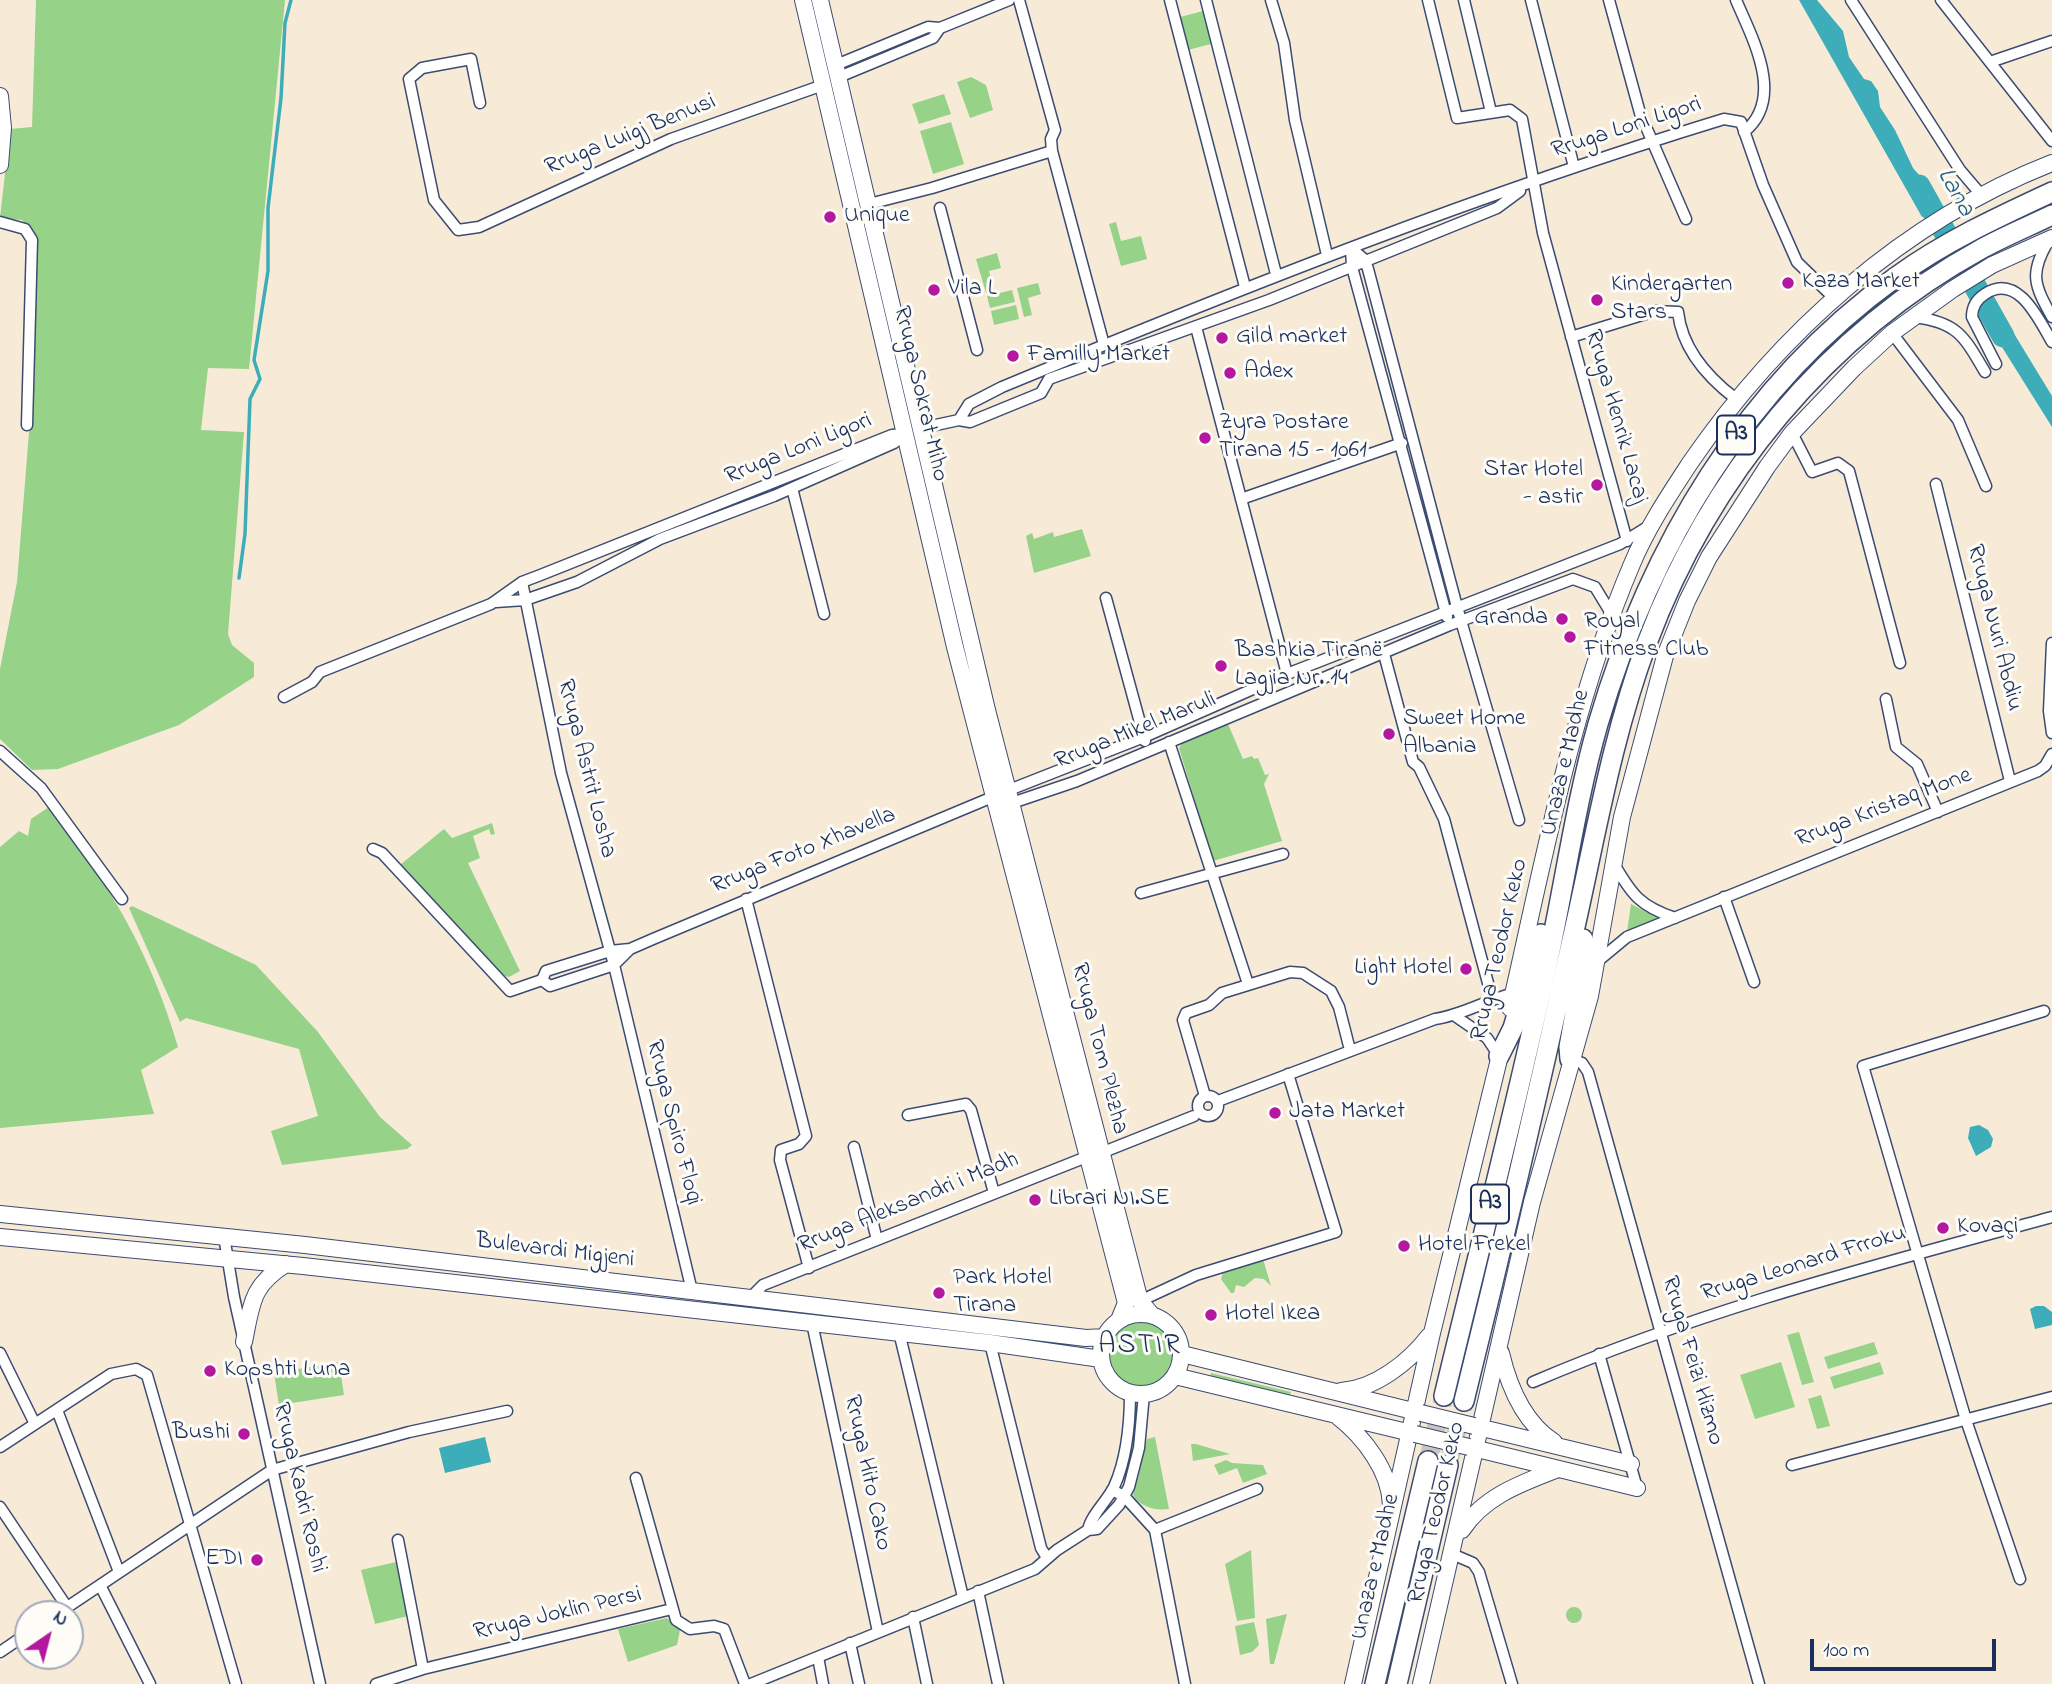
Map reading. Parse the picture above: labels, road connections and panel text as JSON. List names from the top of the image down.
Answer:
{
  "streets": {
    "highway": ["A3", "Unaza e Madhe"],
    "main road": [
      "Rruga Sokrat Miho",
      "Rruga Teodor Keko",
      "Rruga Tom Plezha",
      "Bulevardi Migjeni"
    ],
    "street": [
      "Rruga Loni Ligori",
      "Rruga Luigj Benusi",
      "Rruga Henrik Lacaj",
      "Rruga Nuri Abdiu",
      "Rruga Mikel Maruli",
      "Rruga Astrit Losha",
      "Rruga Kristaq Mone",
      "Rruga Foto Xhavella",
      "Rruga Spiro Floqi",
      "Rruga Aleksandri i Madh",
      "Rruga Leonard Frroku",
      "Rruga Feizi Hizmo",
      "Rruga Hito Cako",
      "Rruga Kadri Roshi",
      "Rruga Joklin Persi"
    ]
  },
  "crossings": [
    ["Rruga Loni Ligori", "Rruga Sokrat Miho"],
    ["Rruga Loni Ligori", "Rruga Henrik Lacaj"],
    ["Rruga Loni Ligori", "Rruga Astrit Losha"],
    ["Rruga Luigj Benusi", "Rruga Sokrat Miho"],
    ["Rruga Sokrat Miho", "Rruga Mikel Maruli"],
    ["Rruga Sokrat Miho", "Rruga Foto Xhavella"],
    ["Rruga Sokrat Miho", "Rruga Tom Plezha"],
    ["Rruga Henrik Lacaj", "Rruga Mikel Maruli"],
    ["Rruga Nuri Abdiu", "Rruga Kristaq Mone"],
    ["Rruga Mikel Maruli", "Rruga Foto Xhavella"],
    ["Rruga Mikel Maruli", "Rruga Teodor Keko"],
    ["Rruga Mikel Maruli", "Rruga Tom Plezha"],
    ["Unaza e Madhe", "Rruga Teodor Keko"],
    ["Rruga Astrit Losha", "Rruga Spiro Floqi"],
    ["Rruga Kristaq Mone", "Rruga Teodor Keko"],
    ["Rruga Foto Xhavella", "Rruga Tom Plezha"],
    ["Rruga Teodor Keko", "Rruga Feizi Hizmo"],
    ["Rruga Tom Plezha", "Rruga Aleksandri i Madh"],
    ["Rruga Tom Plezha", "Bulevardi Migjeni"],
    ["Rruga Tom Plezha", "Rruga Joklin Persi"],
    ["Rruga Spiro Floqi", "Bulevardi Migjeni"],
    ["Rruga Aleksandri i Madh", "Bulevardi Migjeni"],
    ["Bulevardi Migjeni", "Rruga Hito Cako"],
    ["Bulevardi Migjeni", "Rruga Kadri Roshi"],
    ["Bulevardi Migjeni", "Rruga Joklin Persi"],
    ["Rruga Leonard Frroku", "Rruga Feizi Hizmo"],
    ["Rruga Hito Cako", "Rruga Joklin Persi"]
  ],
  "districts": ["ASTIR"],
  "water": ["Lana"],
  "places": [
    "Unique",
    "Kaza Market",
    "Vila L",
    "Kindergarten Stars",
    "Gild market",
    "Familly Market",
    "Adex",
    "Zyra Postare Tirana 15 - 1061",
    "Star Hotel - astir",
    "Granda",
    "Royal Fitness Club",
    "Bashkia Tiranë Lagjia Nr. 14",
    "Sweet Home Albania",
    "Light Hotel",
    "Jata Market",
    "Librari NI.SE",
    "Kovaçi",
    "Hotel Frekel",
    "Park Hotel Tirana",
    "Hotel Ikea",
    "Kopshti Luna",
    "Bushi",
    "EDI"
  ],
  "scale_bar": "100 m",
  "north": "top right"
}
